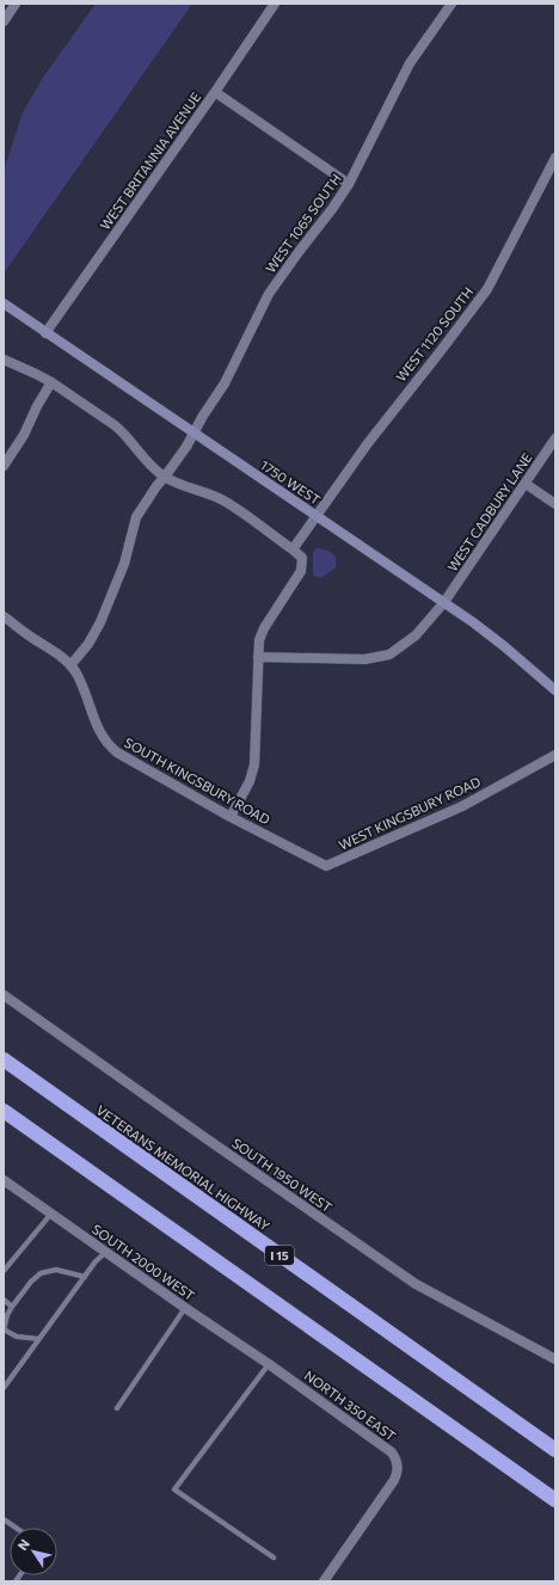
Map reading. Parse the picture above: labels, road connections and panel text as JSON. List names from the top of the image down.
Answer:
{
  "streets": {
    "highway": ["VETERANS MEMORIAL HIGHWAY", "I 15"],
    "main road": ["1750 WEST"],
    "street": [
      "WEST BRITANNIA AVENUE",
      "WEST 1065 SOUTH",
      "WEST 1120 SOUTH",
      "WEST CADBURY LANE",
      "SOUTH KINGSBURY ROAD",
      "WEST KINGSBURY ROAD",
      "SOUTH 1950 WEST",
      "SOUTH 2000 WEST",
      "NORTH 350 EAST"
    ]
  },
  "crossings": [
    ["WEST BRITANNIA AVENUE", "1750 WEST"],
    ["WEST 1065 SOUTH", "1750 WEST"],
    ["WEST 1065 SOUTH", "SOUTH KINGSBURY ROAD"],
    ["WEST 1120 SOUTH", "1750 WEST"],
    ["1750 WEST", "WEST CADBURY LANE"],
    ["SOUTH KINGSBURY ROAD", "WEST KINGSBURY ROAD"],
    ["SOUTH 2000 WEST", "NORTH 350 EAST"]
  ],
  "north": "top left"
}
